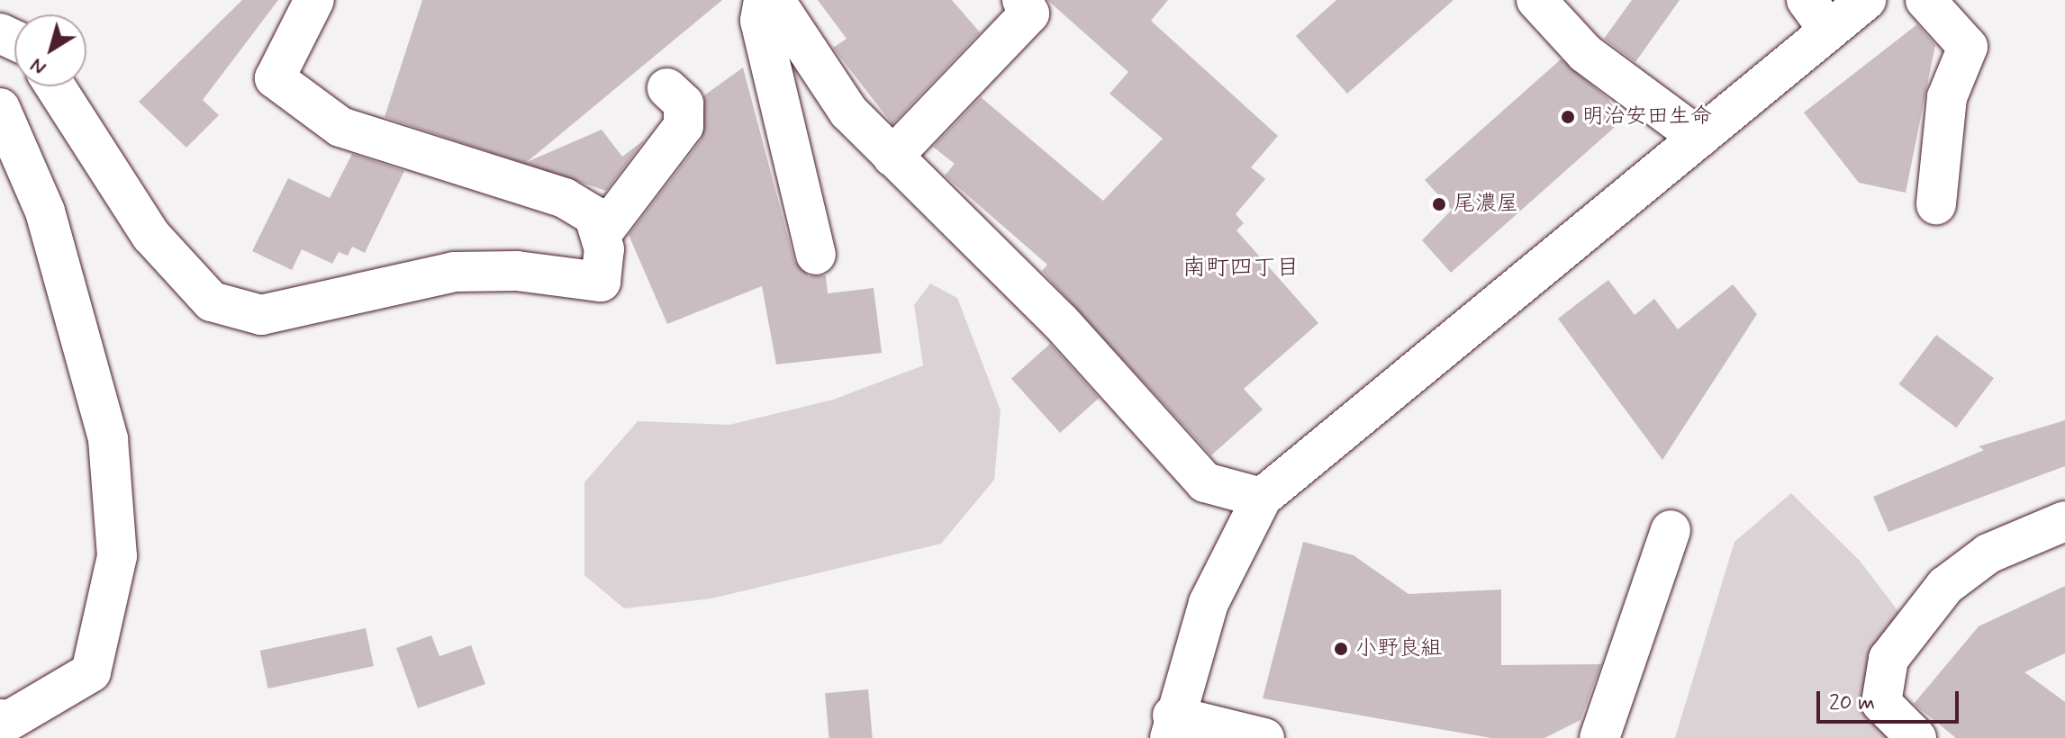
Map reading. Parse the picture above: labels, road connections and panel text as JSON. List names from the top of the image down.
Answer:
{
  "districts": ["南町四丁目"],
  "places": ["明治安田生命", "尾濃屋", "小野良組"],
  "scale_bar": "20 m",
  "north": "bottom left"
}
